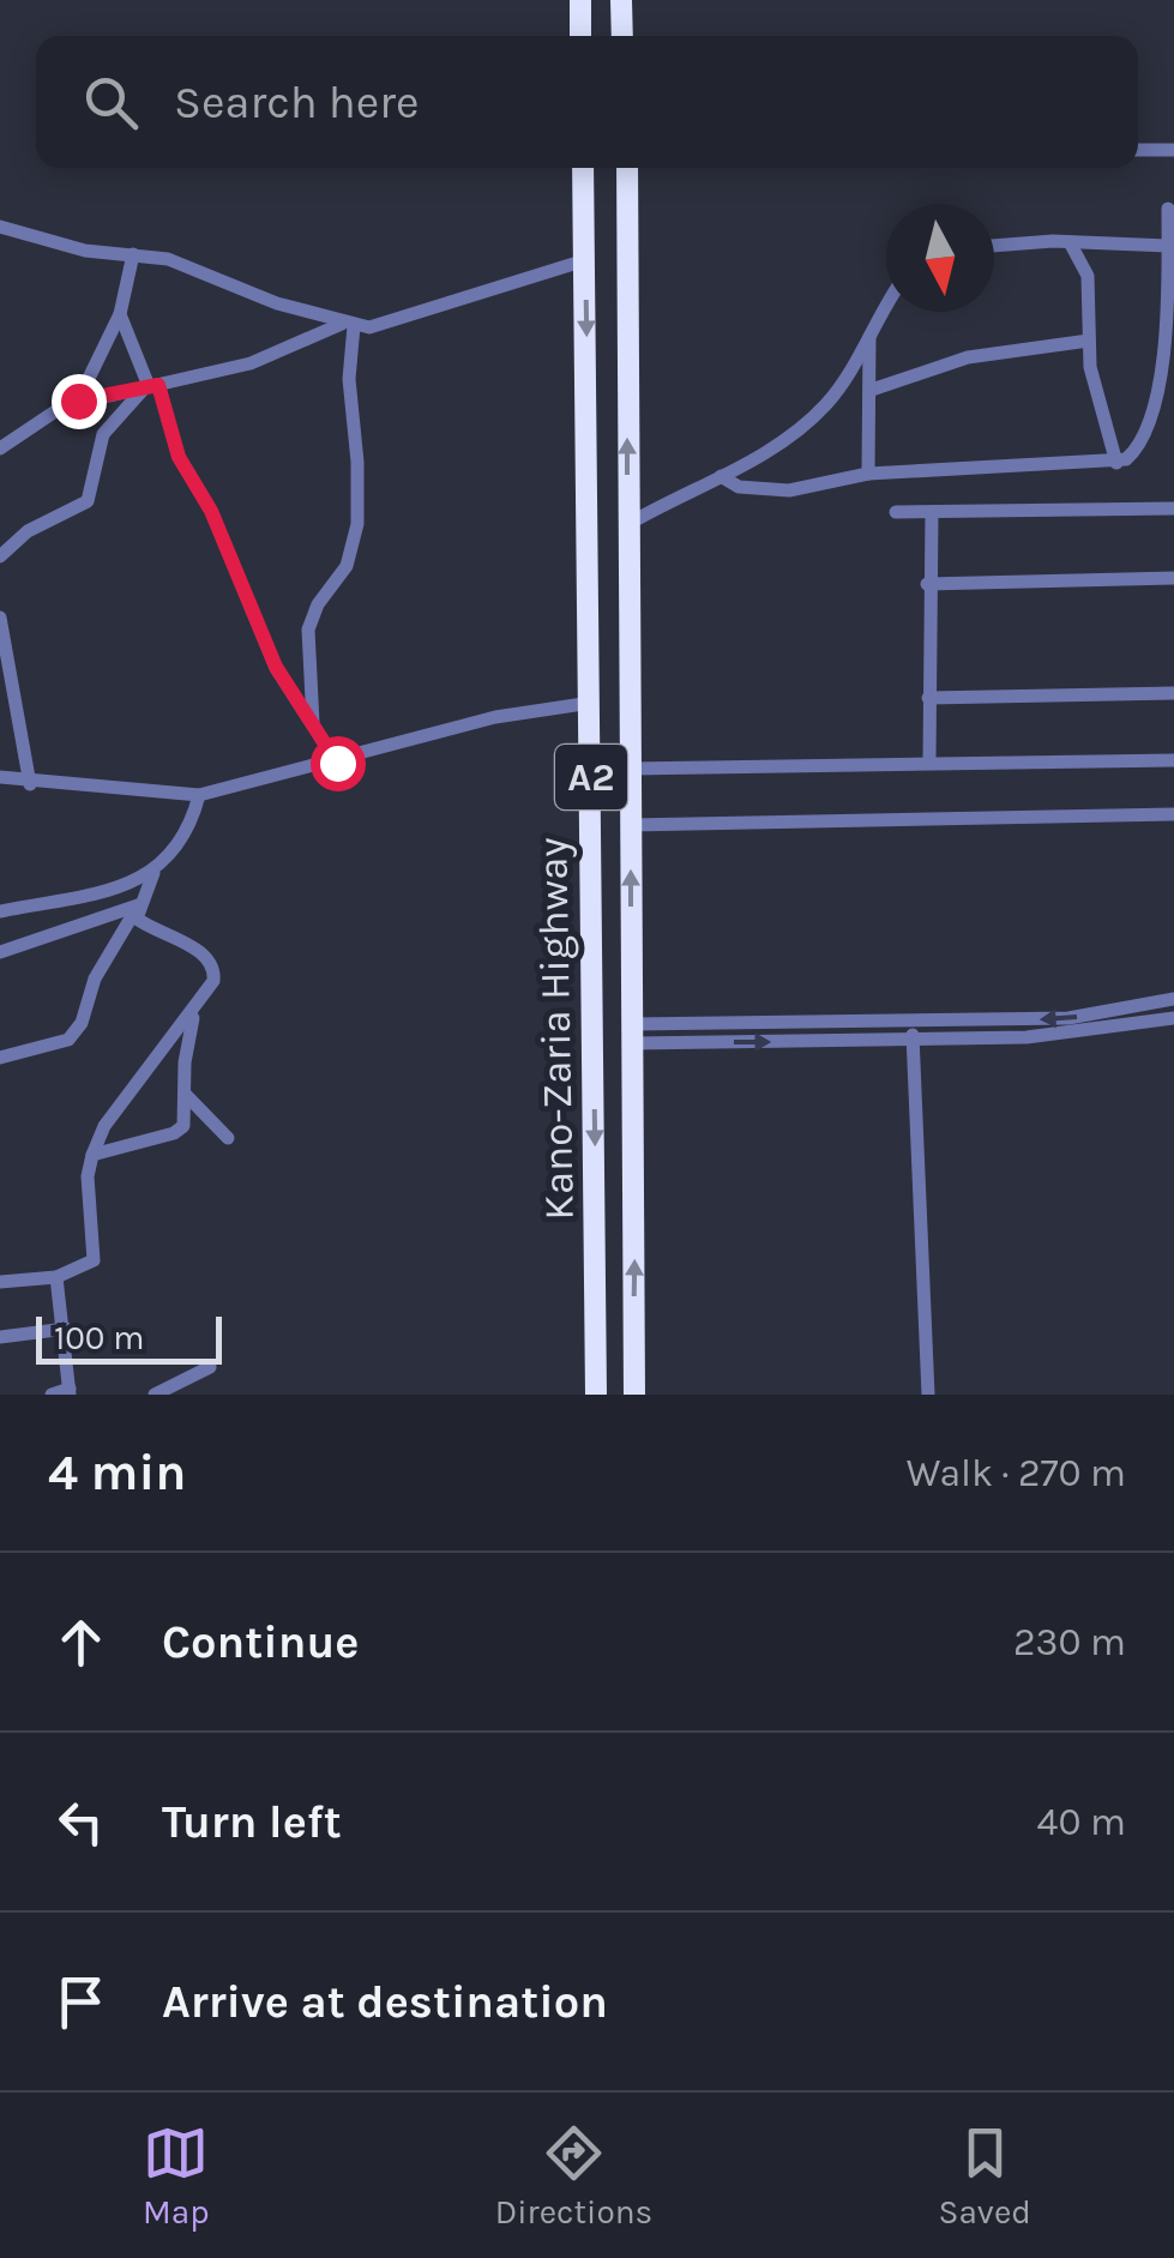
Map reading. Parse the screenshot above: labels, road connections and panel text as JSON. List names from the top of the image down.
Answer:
{
  "streets": {
    "highway": ["A2", "Kano-Zaria Highway"]
  },
  "scale_bar": "100 m",
  "north": "bottom",
  "page": {
    "search": "Search here",
    "scale": "100 m",
    "heading": ["4 min", "Walk · 270 m"],
    "list": [
      ["Continue", "230 m"],
      ["Turn left", "40 m"],
      "Arrive at destination"
    ],
    "nav": ["Map", "Directions", "Saved"]
  }
}
